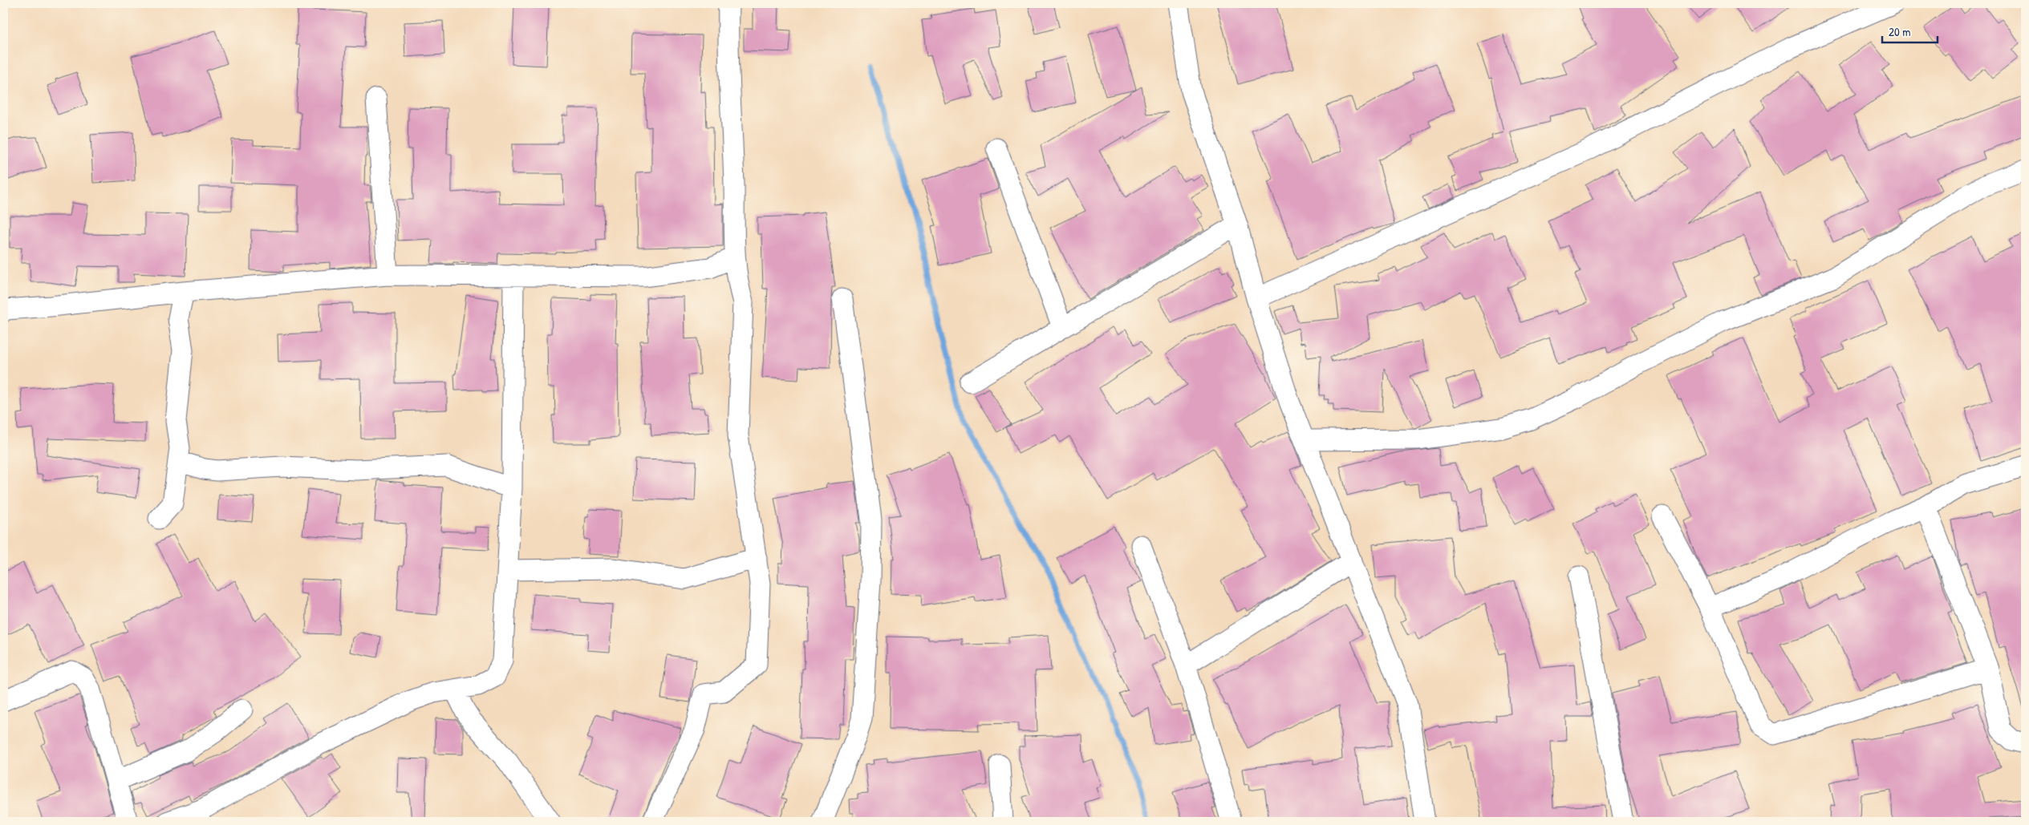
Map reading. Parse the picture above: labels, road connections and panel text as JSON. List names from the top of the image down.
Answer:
{
  "scale_bar": "20 m"
}
